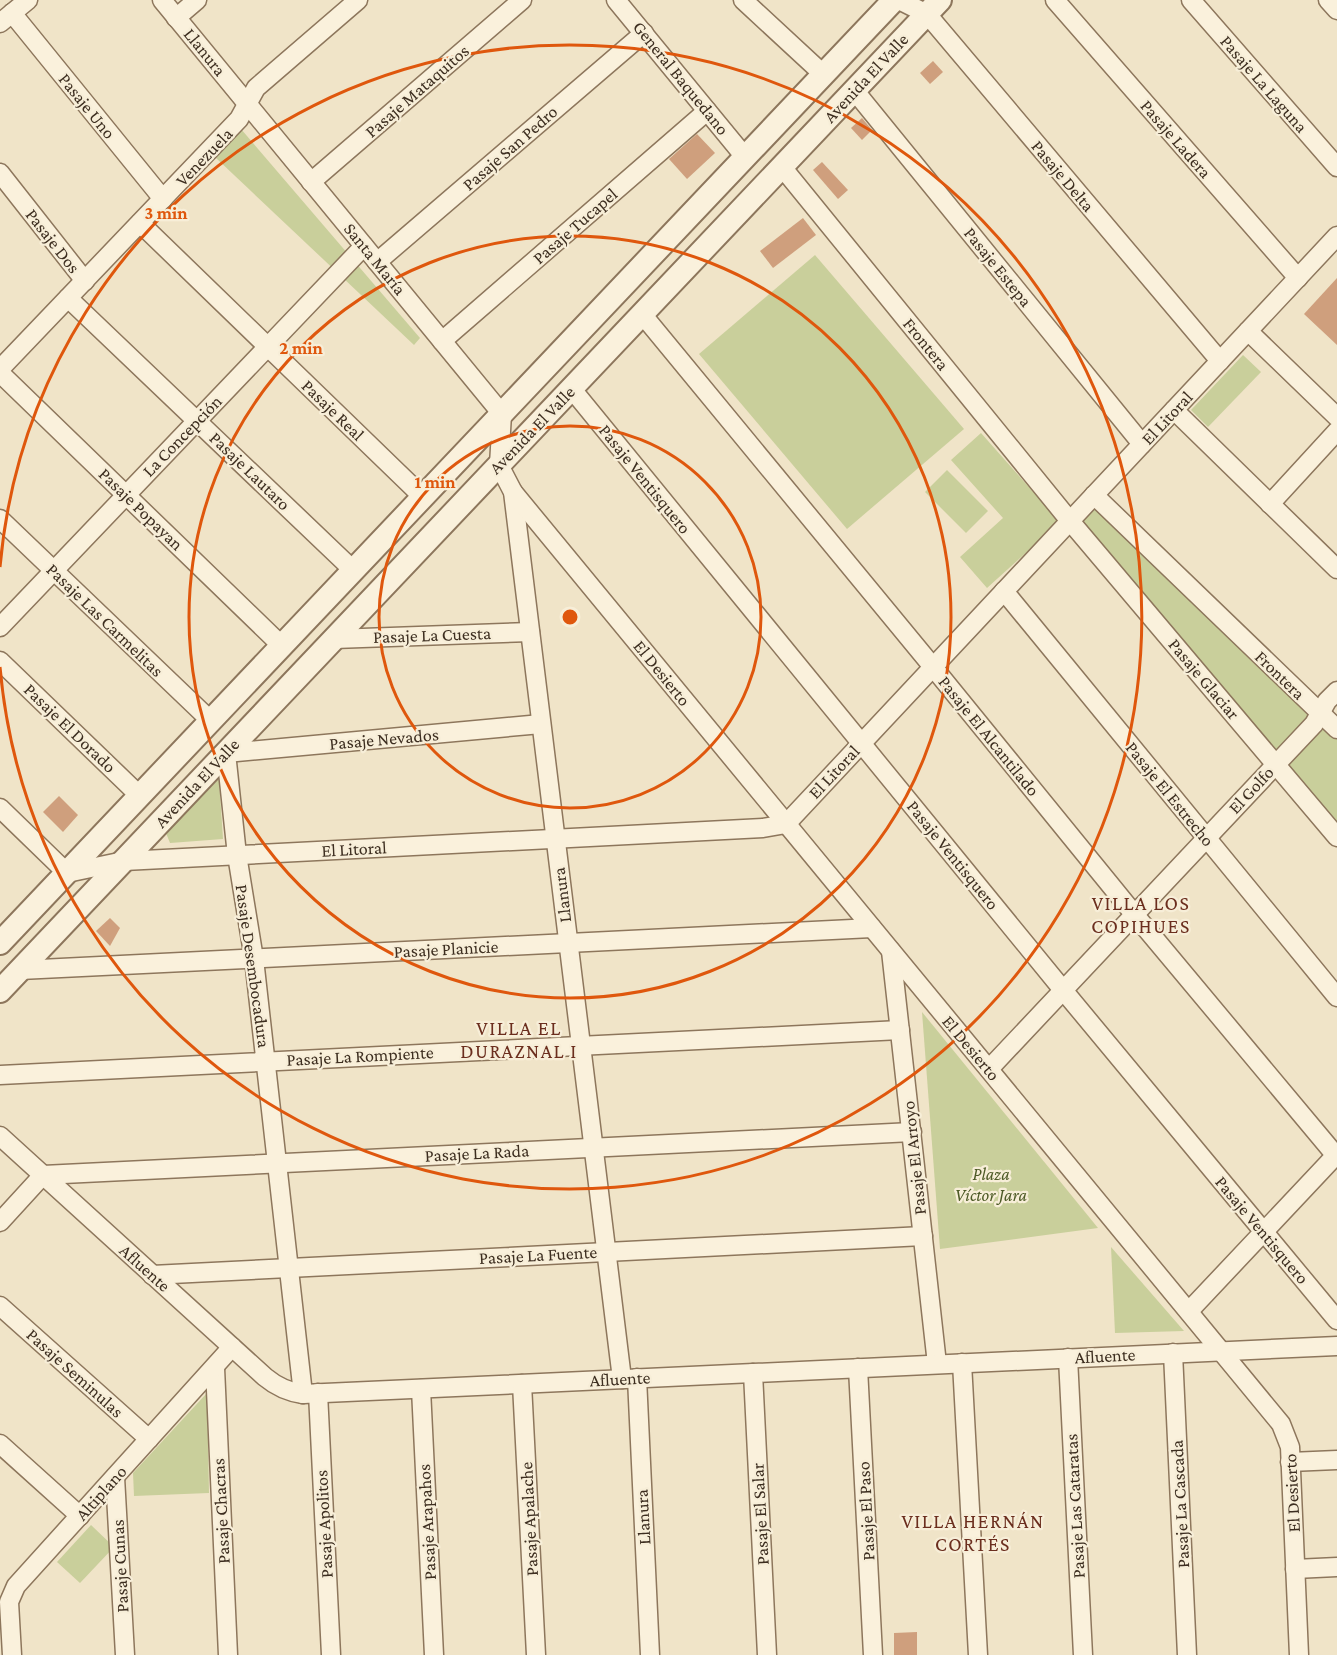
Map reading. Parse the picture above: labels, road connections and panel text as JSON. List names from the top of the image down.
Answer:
{
  "streets": {
    "street": [
      "Llanura",
      "General Baquedano",
      "Avenida El Valle",
      "Pasaje La Laguna",
      "Pasaje Mataquitos",
      "Pasaje Uno",
      "Pasaje Ladera",
      "Pasaje San Pedro",
      "Venezuela",
      "Pasaje Delta",
      "Pasaje Tucapel",
      "Pasaje Dos",
      "Santa María",
      "Pasaje Estepa",
      "Frontera",
      "Pasaje Real",
      "El Litoral",
      "La Concepción",
      "Pasaje Lautaro",
      "Pasaje Ventisquero",
      "Pasaje Popayan",
      "Pasaje Las Carmelitas",
      "Pasaje La Cuesta",
      "El Desierto",
      "Pasaje Glaciar",
      "Pasaje El Dorado",
      "Pasaje El Alcantilado",
      "Pasaje Nevados",
      "El Golfo",
      "Pasaje El Estrecho",
      "Pasaje Planicie",
      "Pasaje Desembocadura",
      "Pasaje La Rompiente",
      "Pasaje La Rada",
      "Pasaje El Arroyo",
      "Pasaje La Fuente",
      "Afluente",
      "Pasaje Seminulas",
      "Altiplano",
      "Pasaje La Cascada",
      "Pasaje Las Cataratas",
      "Pasaje Chacras",
      "Pasaje El Paso",
      "Pasaje El Salar",
      "Pasaje Apalache",
      "Pasaje Arapahos",
      "Pasaje Apolitos",
      "Pasaje Cunas"
    ]
  },
  "crossings": [
    ["Llanura", "Avenida El Valle"],
    ["Llanura", "Venezuela"],
    ["Llanura", "Santa María"],
    ["Llanura", "El Litoral"],
    ["Llanura", "Pasaje La Cuesta"],
    ["Llanura", "El Desierto"],
    ["Llanura", "Pasaje Nevados"],
    ["Llanura", "Pasaje Planicie"],
    ["Llanura", "Pasaje La Rompiente"],
    ["Llanura", "Pasaje La Rada"],
    ["Llanura", "Pasaje La Fuente"],
    ["Llanura", "Afluente"],
    ["General Baquedano", "Avenida El Valle"],
    ["General Baquedano", "Pasaje San Pedro"],
    ["General Baquedano", "Pasaje Tucapel"],
    ["Avenida El Valle", "Pasaje Delta"],
    ["Avenida El Valle", "Santa María"],
    ["Avenida El Valle", "Pasaje Estepa"],
    ["Avenida El Valle", "Frontera"],
    ["Avenida El Valle", "Pasaje Real"],
    ["Avenida El Valle", "El Litoral"],
    ["Avenida El Valle", "Pasaje Lautaro"],
    ["Avenida El Valle", "Pasaje Ventisquero"],
    ["Avenida El Valle", "Pasaje Popayan"],
    ["Avenida El Valle", "Pasaje Las Carmelitas"],
    ["Avenida El Valle", "Pasaje La Cuesta"],
    ["Avenida El Valle", "Pasaje El Dorado"],
    ["Avenida El Valle", "Pasaje El Alcantilado"],
    ["Avenida El Valle", "Pasaje Nevados"],
    ["Avenida El Valle", "Pasaje Planicie"],
    ["Avenida El Valle", "Pasaje Desembocadura"],
    ["Pasaje Mataquitos", "Santa María"],
    ["Pasaje Uno", "Venezuela"],
    ["Pasaje Ladera", "El Litoral"],
    ["Pasaje San Pedro", "Santa María"],
    ["Venezuela", "Pasaje Dos"],
    ["Venezuela", "Santa María"],
    ["Venezuela", "Pasaje Real"],
    ["Venezuela", "Pasaje Lautaro"],
    ["Venezuela", "Pasaje Popayan"],
    ["Pasaje Delta", "El Litoral"],
    ["Pasaje Tucapel", "Santa María"],
    ["Santa María", "La Concepción"],
    ["Pasaje Estepa", "El Litoral"],
    ["Frontera", "El Litoral"],
    ["Frontera", "Pasaje Glaciar"],
    ["Frontera", "El Golfo"],
    ["Pasaje Real", "La Concepción"],
    ["El Litoral", "Pasaje Ventisquero"],
    ["El Litoral", "El Desierto"],
    ["El Litoral", "Pasaje Glaciar"],
    ["El Litoral", "Pasaje El Alcantilado"],
    ["El Litoral", "Pasaje El Estrecho"],
    ["El Litoral", "Pasaje Desembocadura"],
    ["La Concepción", "Pasaje Lautaro"],
    ["La Concepción", "Pasaje Popayan"],
    ["La Concepción", "Pasaje Las Carmelitas"],
    ["Pasaje Ventisquero", "El Golfo"],
    ["El Desierto", "El Golfo"],
    ["El Desierto", "Pasaje Planicie"],
    ["El Desierto", "Pasaje El Arroyo"],
    ["El Desierto", "Afluente"],
    ["Pasaje Glaciar", "El Golfo"],
    ["Pasaje El Alcantilado", "El Golfo"],
    ["Pasaje Nevados", "Pasaje Desembocadura"],
    ["El Golfo", "Pasaje El Estrecho"],
    ["Pasaje Planicie", "Pasaje Desembocadura"],
    ["Pasaje Desembocadura", "Pasaje La Rompiente"],
    ["Pasaje Desembocadura", "Pasaje La Rada"],
    ["Pasaje Desembocadura", "Pasaje La Fuente"],
    ["Pasaje Desembocadura", "Afluente"],
    ["Pasaje Desembocadura", "Pasaje Apolitos"],
    ["Pasaje La Rompiente", "Pasaje El Arroyo"],
    ["Pasaje La Rada", "Pasaje El Arroyo"],
    ["Pasaje La Rada", "Afluente"],
    ["Pasaje El Arroyo", "Pasaje La Fuente"],
    ["Pasaje El Arroyo", "Afluente"],
    ["Pasaje La Fuente", "Afluente"],
    ["Afluente", "Altiplano"],
    ["Afluente", "Pasaje La Cascada"],
    ["Afluente", "Pasaje Las Cataratas"],
    ["Afluente", "Pasaje El Paso"],
    ["Afluente", "Pasaje El Salar"],
    ["Afluente", "Pasaje Apalache"],
    ["Afluente", "Pasaje Arapahos"],
    ["Afluente", "Pasaje Apolitos"],
    ["Pasaje Seminulas", "Altiplano"],
    ["Altiplano", "Pasaje Chacras"],
    ["Altiplano", "Pasaje Cunas"]
  ],
  "districts": ["VILLA LOS COPIHUES", "VILLA EL DURAZNAL I", "VILLA HERNÁN CORTÉS"],
  "parks": ["Plaza Víctor Jara"],
  "rings": ["3 min", "2 min", "1 min"]
}
